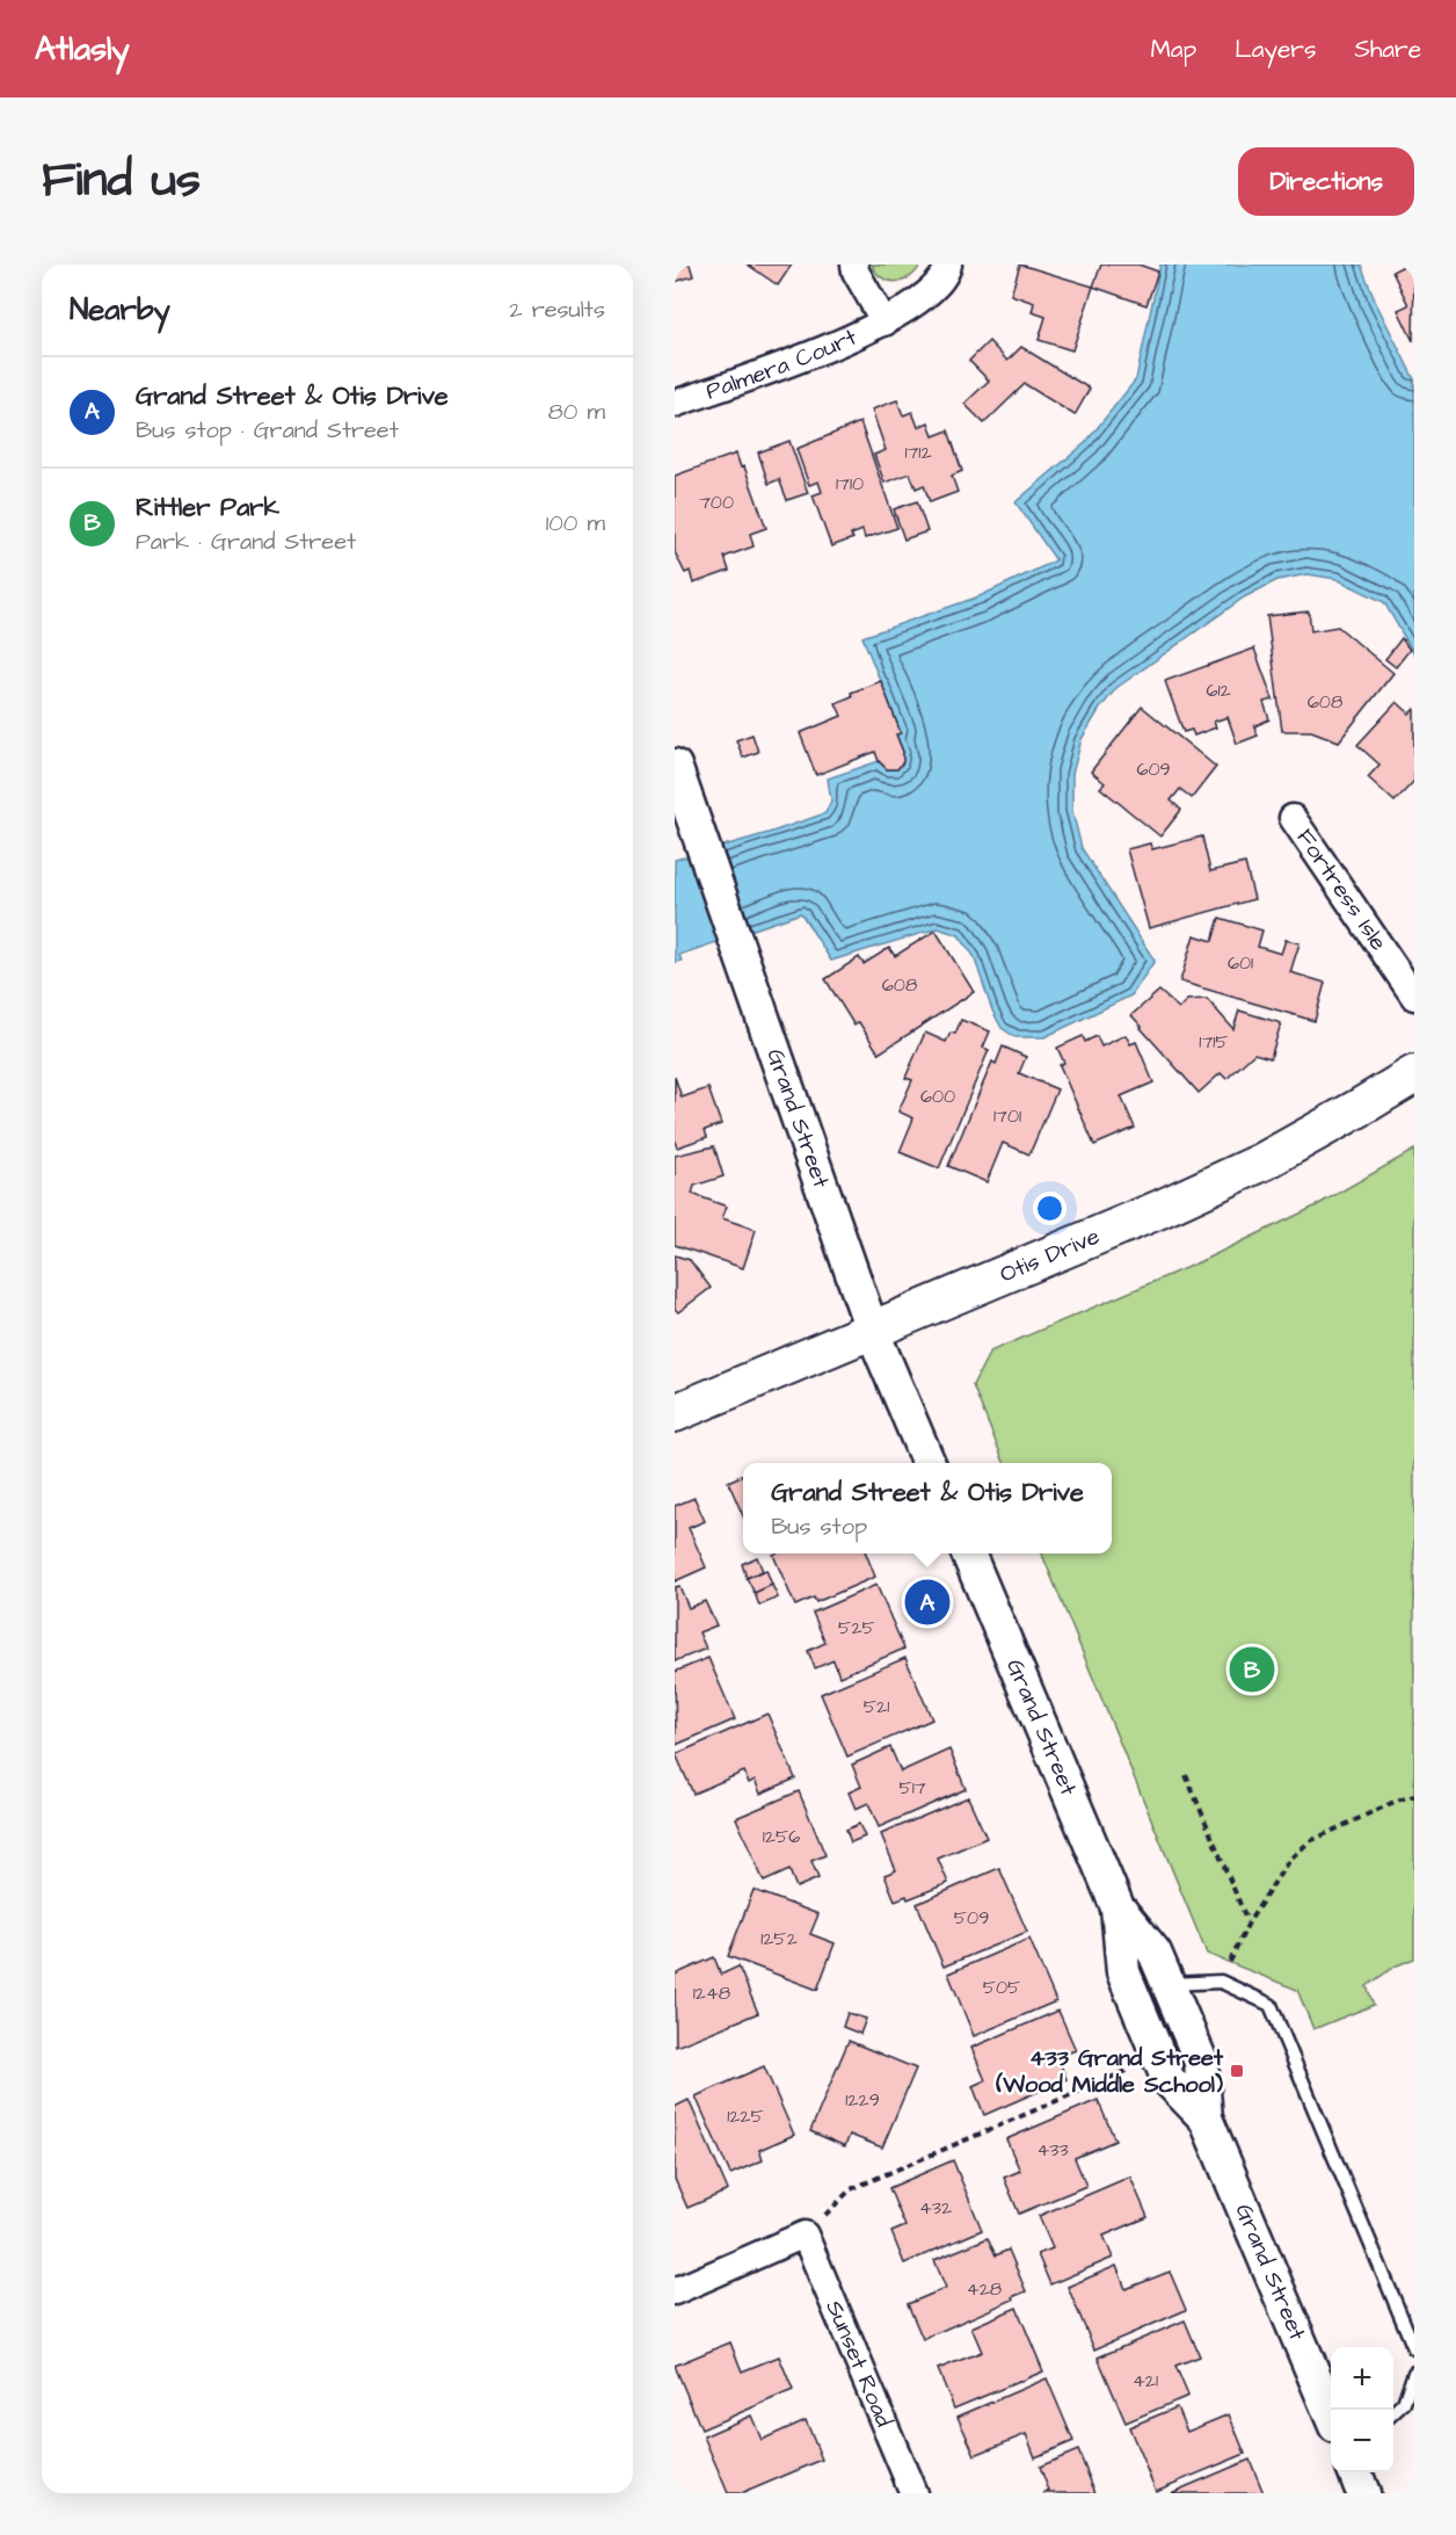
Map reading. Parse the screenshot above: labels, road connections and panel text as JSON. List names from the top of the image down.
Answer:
{
  "streets": {
    "main road": ["Otis Drive"],
    "street": [
      "Palmera Court",
      "Fortress Isle",
      "Grand Street",
      "Sunset Road"
    ]
  },
  "crossings": [
    ["Grand Street", "Otis Drive"]
  ],
  "places": {
    "transit": ["433 Grand Street (Wood Middle School)"]
  },
  "house_numbers": [
    "1712",
    "1710",
    "700",
    "612",
    "608",
    "609",
    "601",
    "608",
    "1715",
    "600",
    "1701",
    "525",
    "521",
    "517",
    "1256",
    "509",
    "1252",
    "505",
    "1248",
    "1229",
    "1225",
    "433",
    "432",
    "428",
    "421"
  ],
  "page": {
    "header": "Atlasly",
    "nav": ["Map", "Layers", "Share"],
    "title": "Find us",
    "buttons": "Directions",
    "heading": ["Nearby", "2 results"],
    "list": [
      {
        "mark": "A",
        "name": "Grand Street & Otis Drive",
        "note": "Bus stop · Grand Street",
        "value": "80 m"
      },
      {
        "mark": "B",
        "name": "Rittler Park",
        "note": "Park · Grand Street",
        "value": "100 m"
      }
    ],
    "popup": ["Grand Street & Otis Drive", "Bus stop"],
    "pins": ["A", "B"],
    "map_buttons": ["+", "−"]
  }
}
